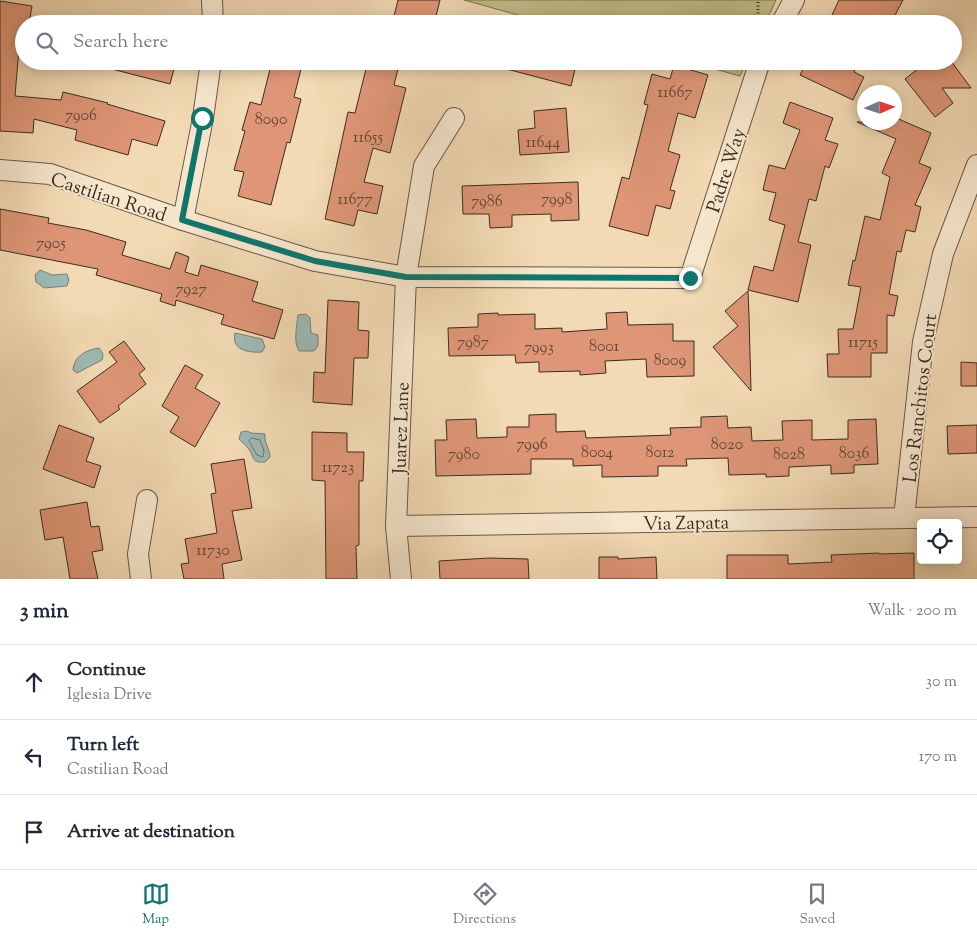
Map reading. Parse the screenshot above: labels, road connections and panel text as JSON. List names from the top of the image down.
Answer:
{
  "streets": {
    "street": [
      "Padre Way",
      "Castilian Road",
      "Los Ranchitos Court",
      "Juarez Lane",
      "Via Zapata"
    ]
  },
  "crossings": [
    ["Padre Way", "Castilian Road"],
    ["Castilian Road", "Juarez Lane"],
    ["Los Ranchitos Court", "Via Zapata"],
    ["Juarez Lane", "Via Zapata"]
  ],
  "house_numbers": [
    "11667",
    "7906",
    "8090",
    "11655",
    "11644",
    "11677",
    "7998",
    "7986",
    "7905",
    "7927",
    "7987",
    "11715",
    "8001",
    "7993",
    "8009",
    "7996",
    "8020",
    "8004",
    "8012",
    "8036",
    "7980",
    "8028",
    "11723",
    "11730"
  ],
  "north": "right",
  "page": {
    "search": "Search here",
    "heading": ["3 min", "Walk · 200 m"],
    "list": [
      ["Continue", "Iglesia Drive", "30 m"],
      ["Turn left", "Castilian Road", "170 m"],
      "Arrive at destination"
    ],
    "nav": ["Map", "Directions", "Saved"]
  }
}
